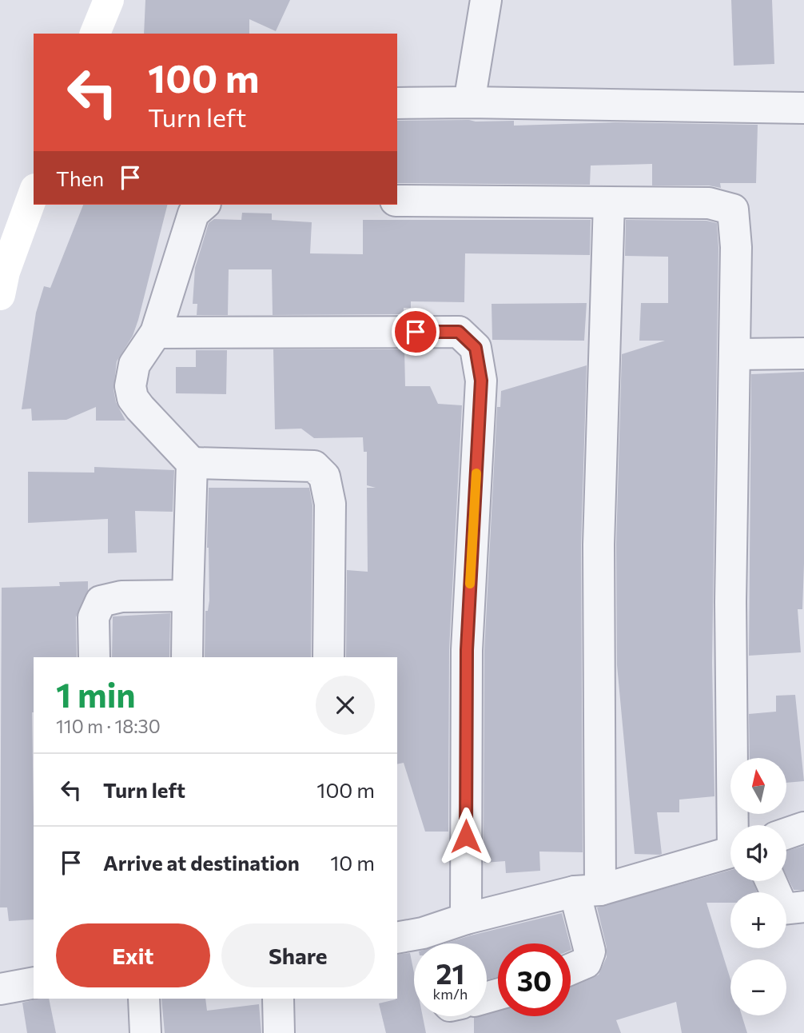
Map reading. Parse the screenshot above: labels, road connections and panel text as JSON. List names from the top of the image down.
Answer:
{
  "north": "top",
  "page": {
    "turn": ["100 m", "Turn left"],
    "then": "Then",
    "heading": ["1 min", "110 m · 18:30"],
    "list": [
      {
        "name": "Turn left",
        "value": "100 m"
      },
      {
        "name": "Arrive at destination",
        "value": "10 m"
      }
    ],
    "map_buttons": ["+", "−"],
    "buttons": ["Exit", "Share"],
    "speed": "21 km/h",
    "limit": "30"
  }
}
